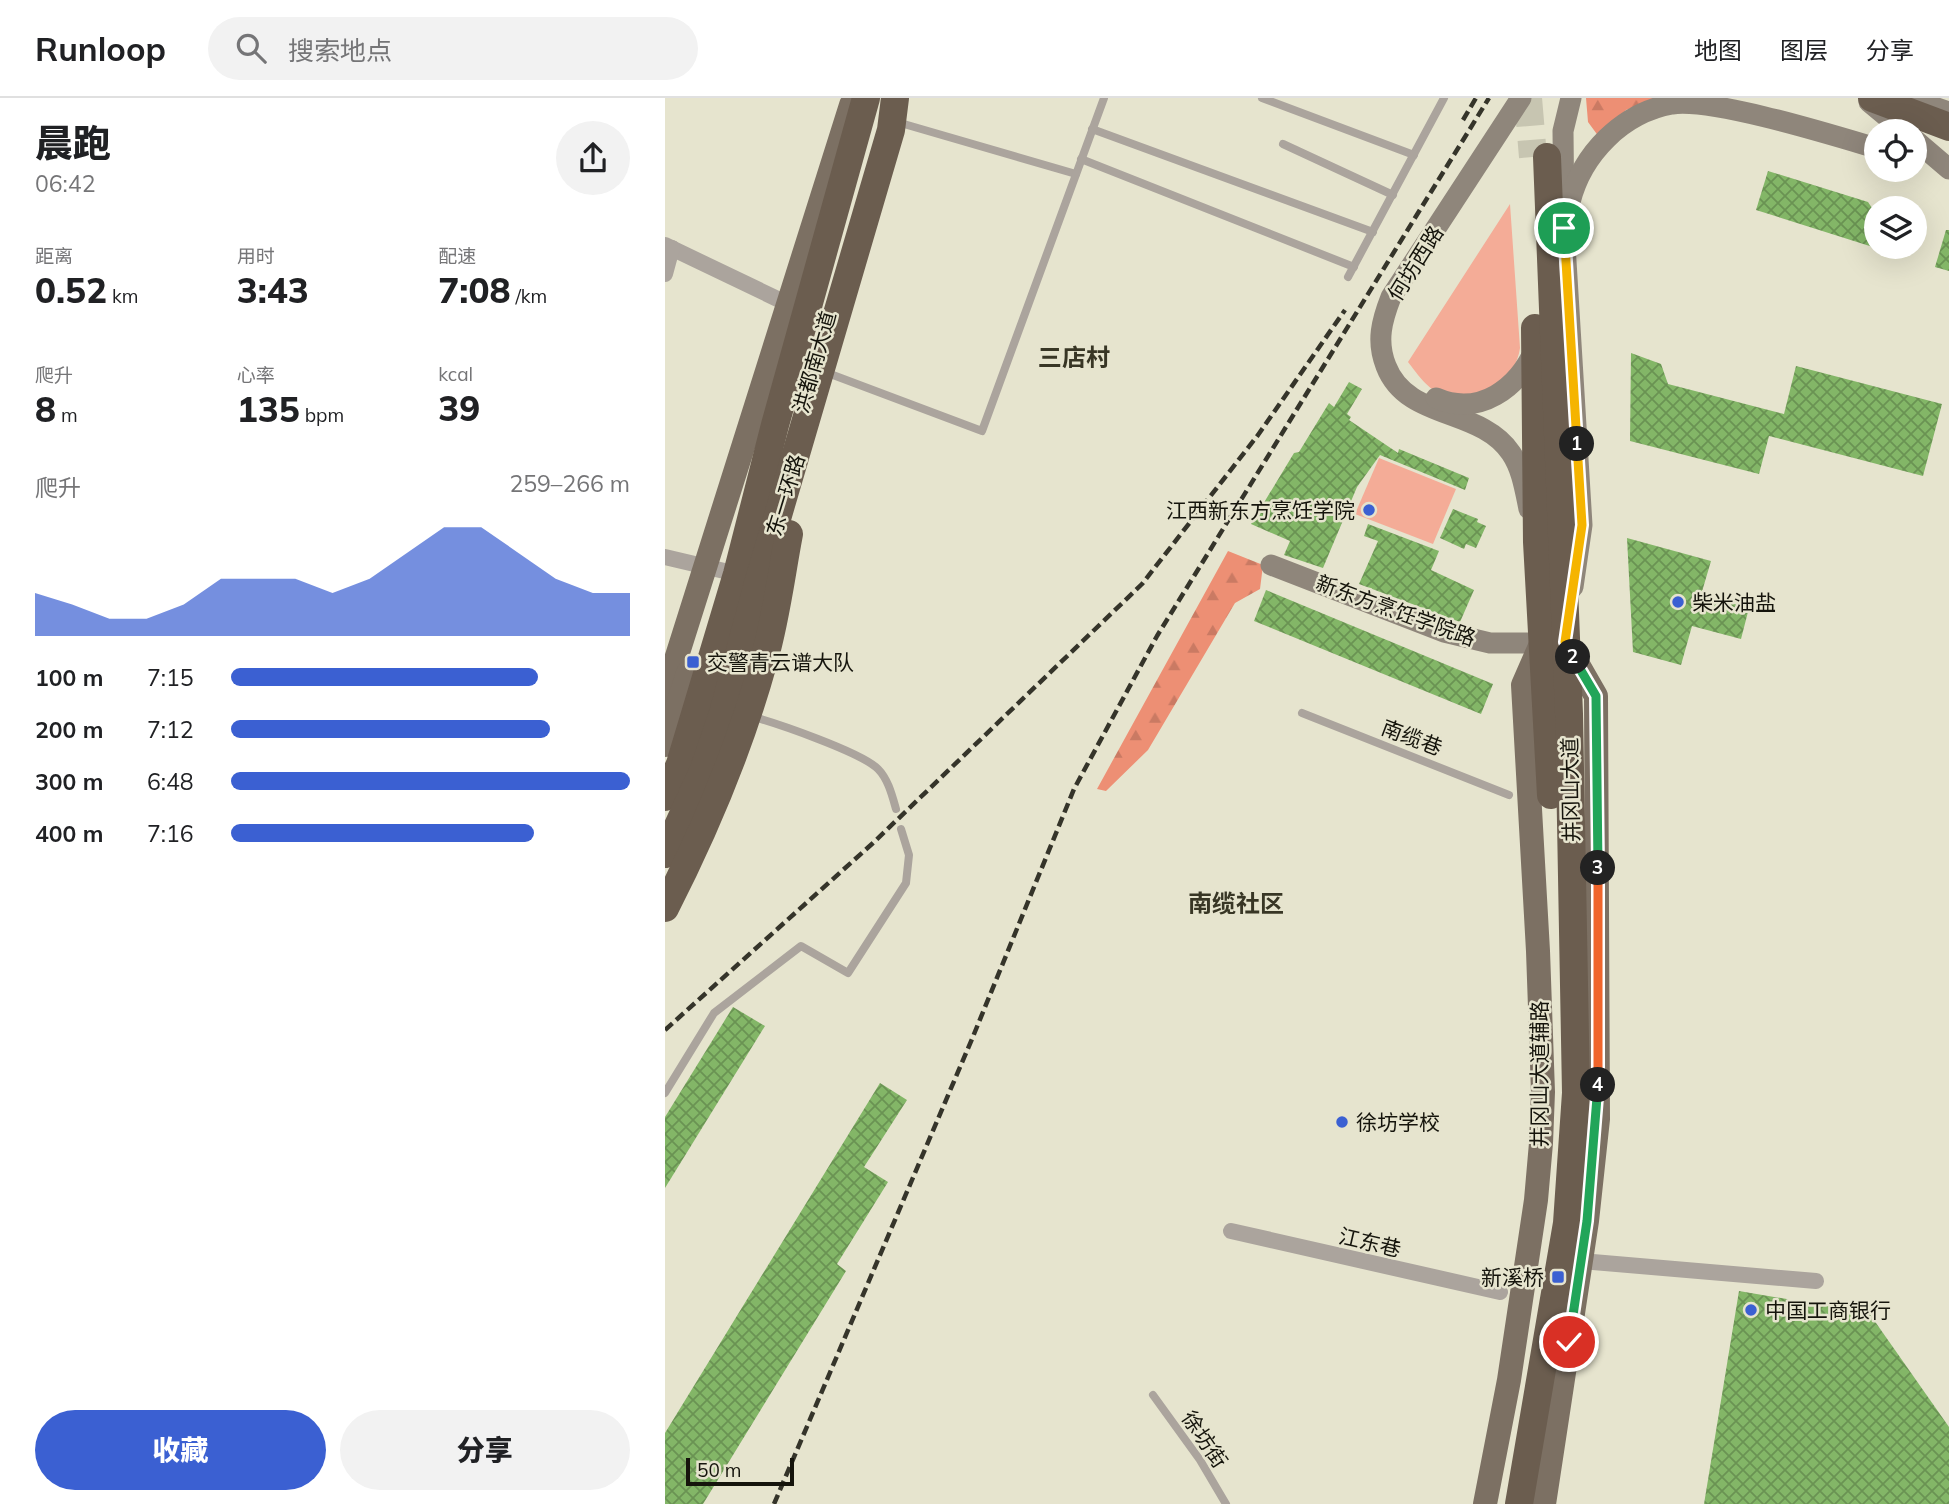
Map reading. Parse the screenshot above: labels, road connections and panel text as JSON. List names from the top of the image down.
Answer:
{
  "streets": {
    "highway": ["东一环路", "井冈山大道"],
    "main road": [
      "何坊西路",
      "洪都南大道",
      "新东方烹饪学院路",
      "井冈山大道辅路"
    ],
    "street": ["江东巷"],
    "lane": ["南缆巷", "徐坊街"]
  },
  "crossings": [
    ["洪都南大道", "东一环路"],
    ["新东方烹饪学院路", "井冈山大道"],
    ["新东方烹饪学院路", "井冈山大道辅路"],
    ["井冈山大道", "井冈山大道辅路"]
  ],
  "districts": ["三店村", "南缆社区"],
  "places": {
    "other": [
      "江西新东方烹饪学院",
      "柴米油盐",
      "徐坊学校",
      "中国工商银行"
    ],
    "transit": ["交警青云谱大队", "新溪桥"]
  },
  "scale_bar": "50 m",
  "page": {
    "header": "Runloop",
    "search": "搜索地点",
    "nav": ["地图", "图层", "分享"],
    "heading": ["晨跑", "06:42"],
    "stats": [
      ["距离", "0.52 km"],
      ["用时", "3:43"],
      ["配速", "7:08 /km"],
      ["爬升", "8 m"],
      ["心率", "135 bpm"],
      ["kcal", "39"]
    ],
    "pins": [
      "1",
      "2",
      "3",
      "4"
    ],
    "chart": ["爬升", "259–266 m"],
    "list": [
      {
        "name": "100 m",
        "note": "7:15"
      },
      {
        "name": "200 m",
        "note": "7:12"
      },
      {
        "name": "300 m",
        "note": "6:48"
      },
      {
        "name": "400 m",
        "note": "7:16"
      }
    ],
    "buttons": ["收藏", "分享"],
    "scale": "50 m"
  }
}
